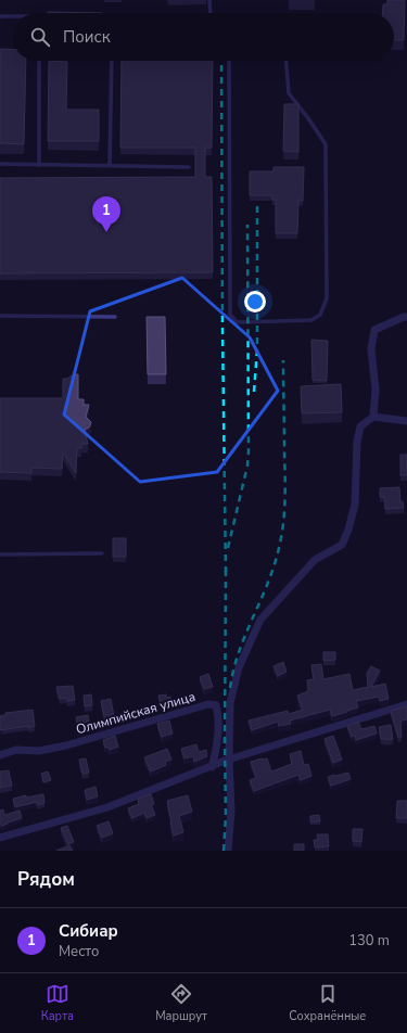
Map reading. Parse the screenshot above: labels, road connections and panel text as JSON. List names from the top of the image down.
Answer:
{
  "streets": {
    "street": ["Олимпийская улица"]
  },
  "page": {
    "search": "Поиск",
    "pins": "1",
    "heading": "Рядом",
    "list": [
      {
        "mark": "1",
        "name": "Сибиар",
        "note": "Место",
        "value": "130 m"
      }
    ],
    "nav": ["Карта", "Маршрут", "Сохранённые"]
  }
}
